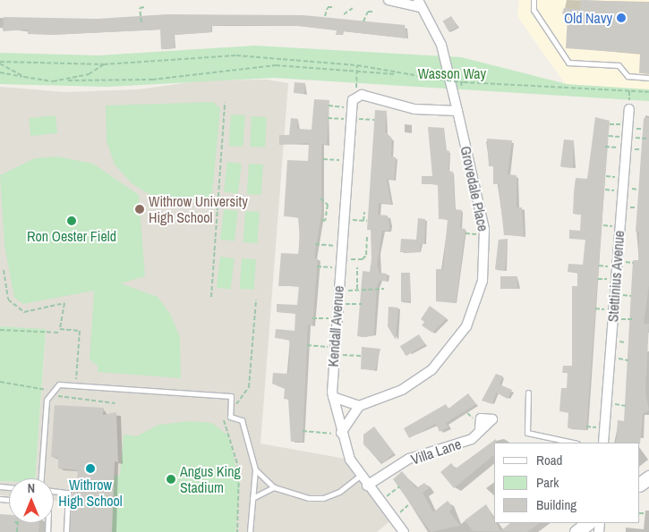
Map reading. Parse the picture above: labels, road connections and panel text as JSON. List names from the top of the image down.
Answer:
{
  "streets": {
    "street": [
      "Grovedale Place",
      "Stettinius Avenue",
      "Kendall Avenue",
      "Villa Lane"
    ]
  },
  "crossings": [
    ["Kendall Avenue", "Villa Lane"]
  ],
  "parks": ["Wasson Way"],
  "places": [
    "Old Navy",
    "Withrow University High School",
    "Ron Oester Field",
    "Withrow High School",
    "Angus King Stadium"
  ],
  "legend": ["Road", "Park", "Building"],
  "north": "top"
}
